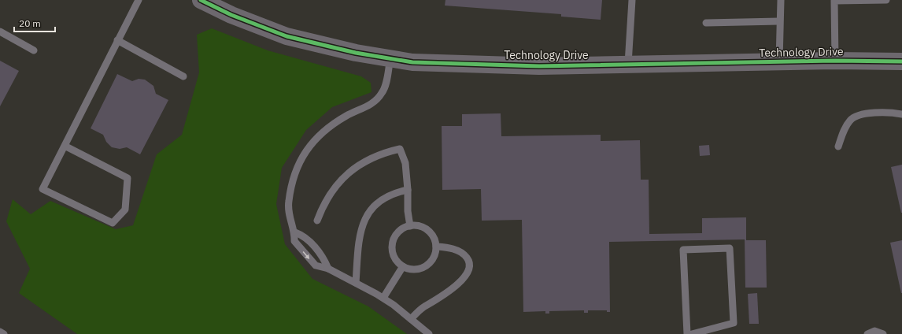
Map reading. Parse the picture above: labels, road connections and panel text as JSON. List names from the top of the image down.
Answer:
{
  "streets": {
    "street": ["Technology Drive"]
  },
  "scale_bar": "20 m"
}
